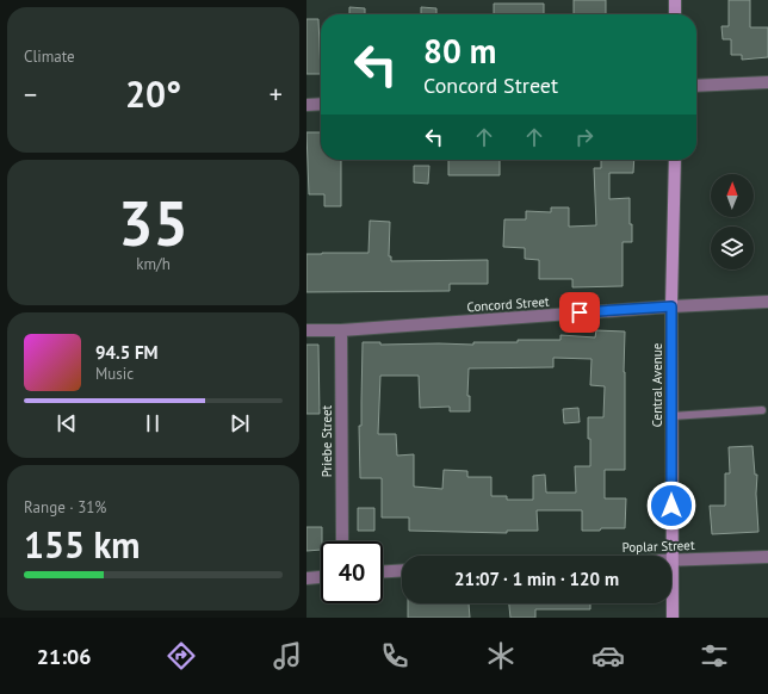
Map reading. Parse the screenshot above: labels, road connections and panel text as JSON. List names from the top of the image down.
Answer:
{
  "streets": {
    "street": [
      "Concord Street",
      "Central Avenue",
      "Priebe Street",
      "Poplar Street"
    ]
  },
  "crossings": [
    ["Concord Street", "Central Avenue"],
    ["Concord Street", "Priebe Street"],
    ["Central Avenue", "Poplar Street"]
  ],
  "north": "top",
  "page": {
    "tile": [
      "Climate",
      ["35", "km/h"],
      ["Range · 31%", "155 km"]
    ],
    "turn": ["80 m", "Concord Street"],
    "heat": ["−", "20°", "+"],
    "song": ["94.5 FM", "Music"],
    "limit": "40",
    "trip": "21:07 · 1 min · 120 m",
    "tabs": "21:06"
  }
}
